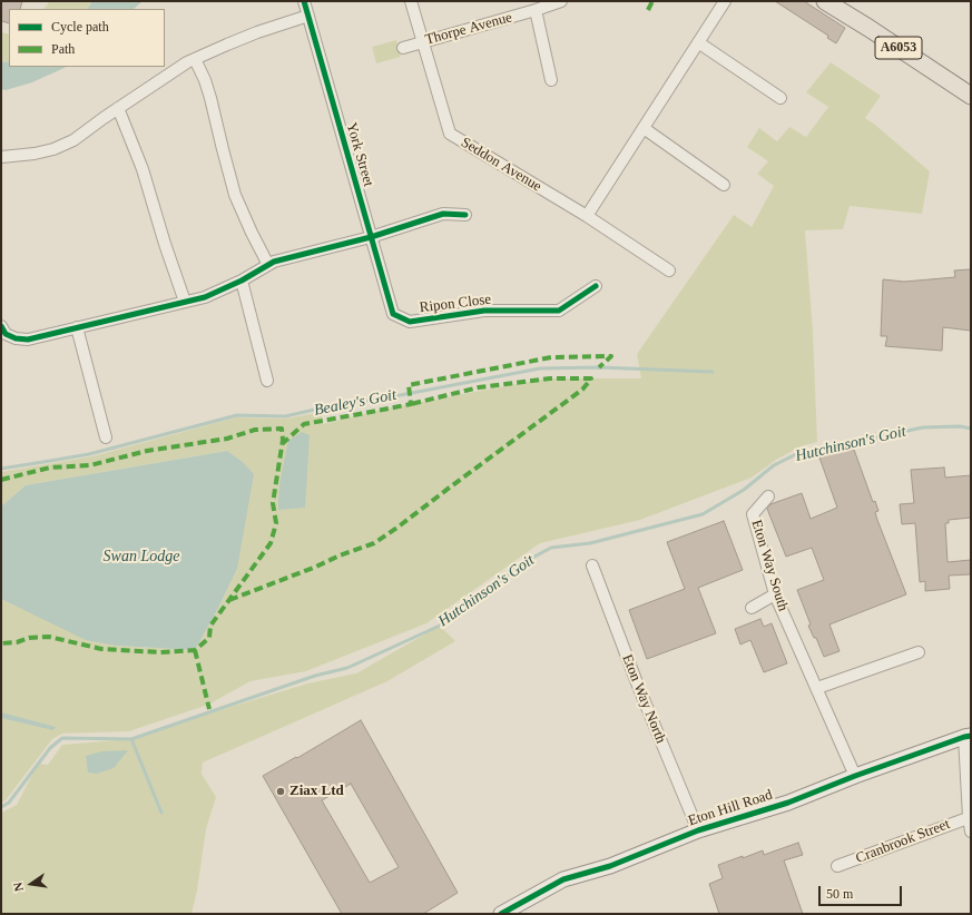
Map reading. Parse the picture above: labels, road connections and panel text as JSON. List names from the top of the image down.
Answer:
{
  "streets": {
    "main road": ["A6053"],
    "street": [
      "Thorpe Avenue",
      "York Street",
      "Seddon Avenue",
      "Ripon Close",
      "Eton Way South",
      "Eton Way North",
      "Eton Hill Road",
      "Cranbrook Street"
    ]
  },
  "crossings": [
    ["Thorpe Avenue", "Seddon Avenue"],
    ["York Street", "Ripon Close"],
    ["Eton Way South", "Eton Hill Road"],
    ["Eton Way North", "Eton Hill Road"]
  ],
  "water": ["Bealey's Goit", "Hutchinson's Goit", "Swan Lodge"],
  "places": ["Ziax Ltd"],
  "legend": ["Cycle path", "Path"],
  "scale_bar": "50 m",
  "north": "left"
}
